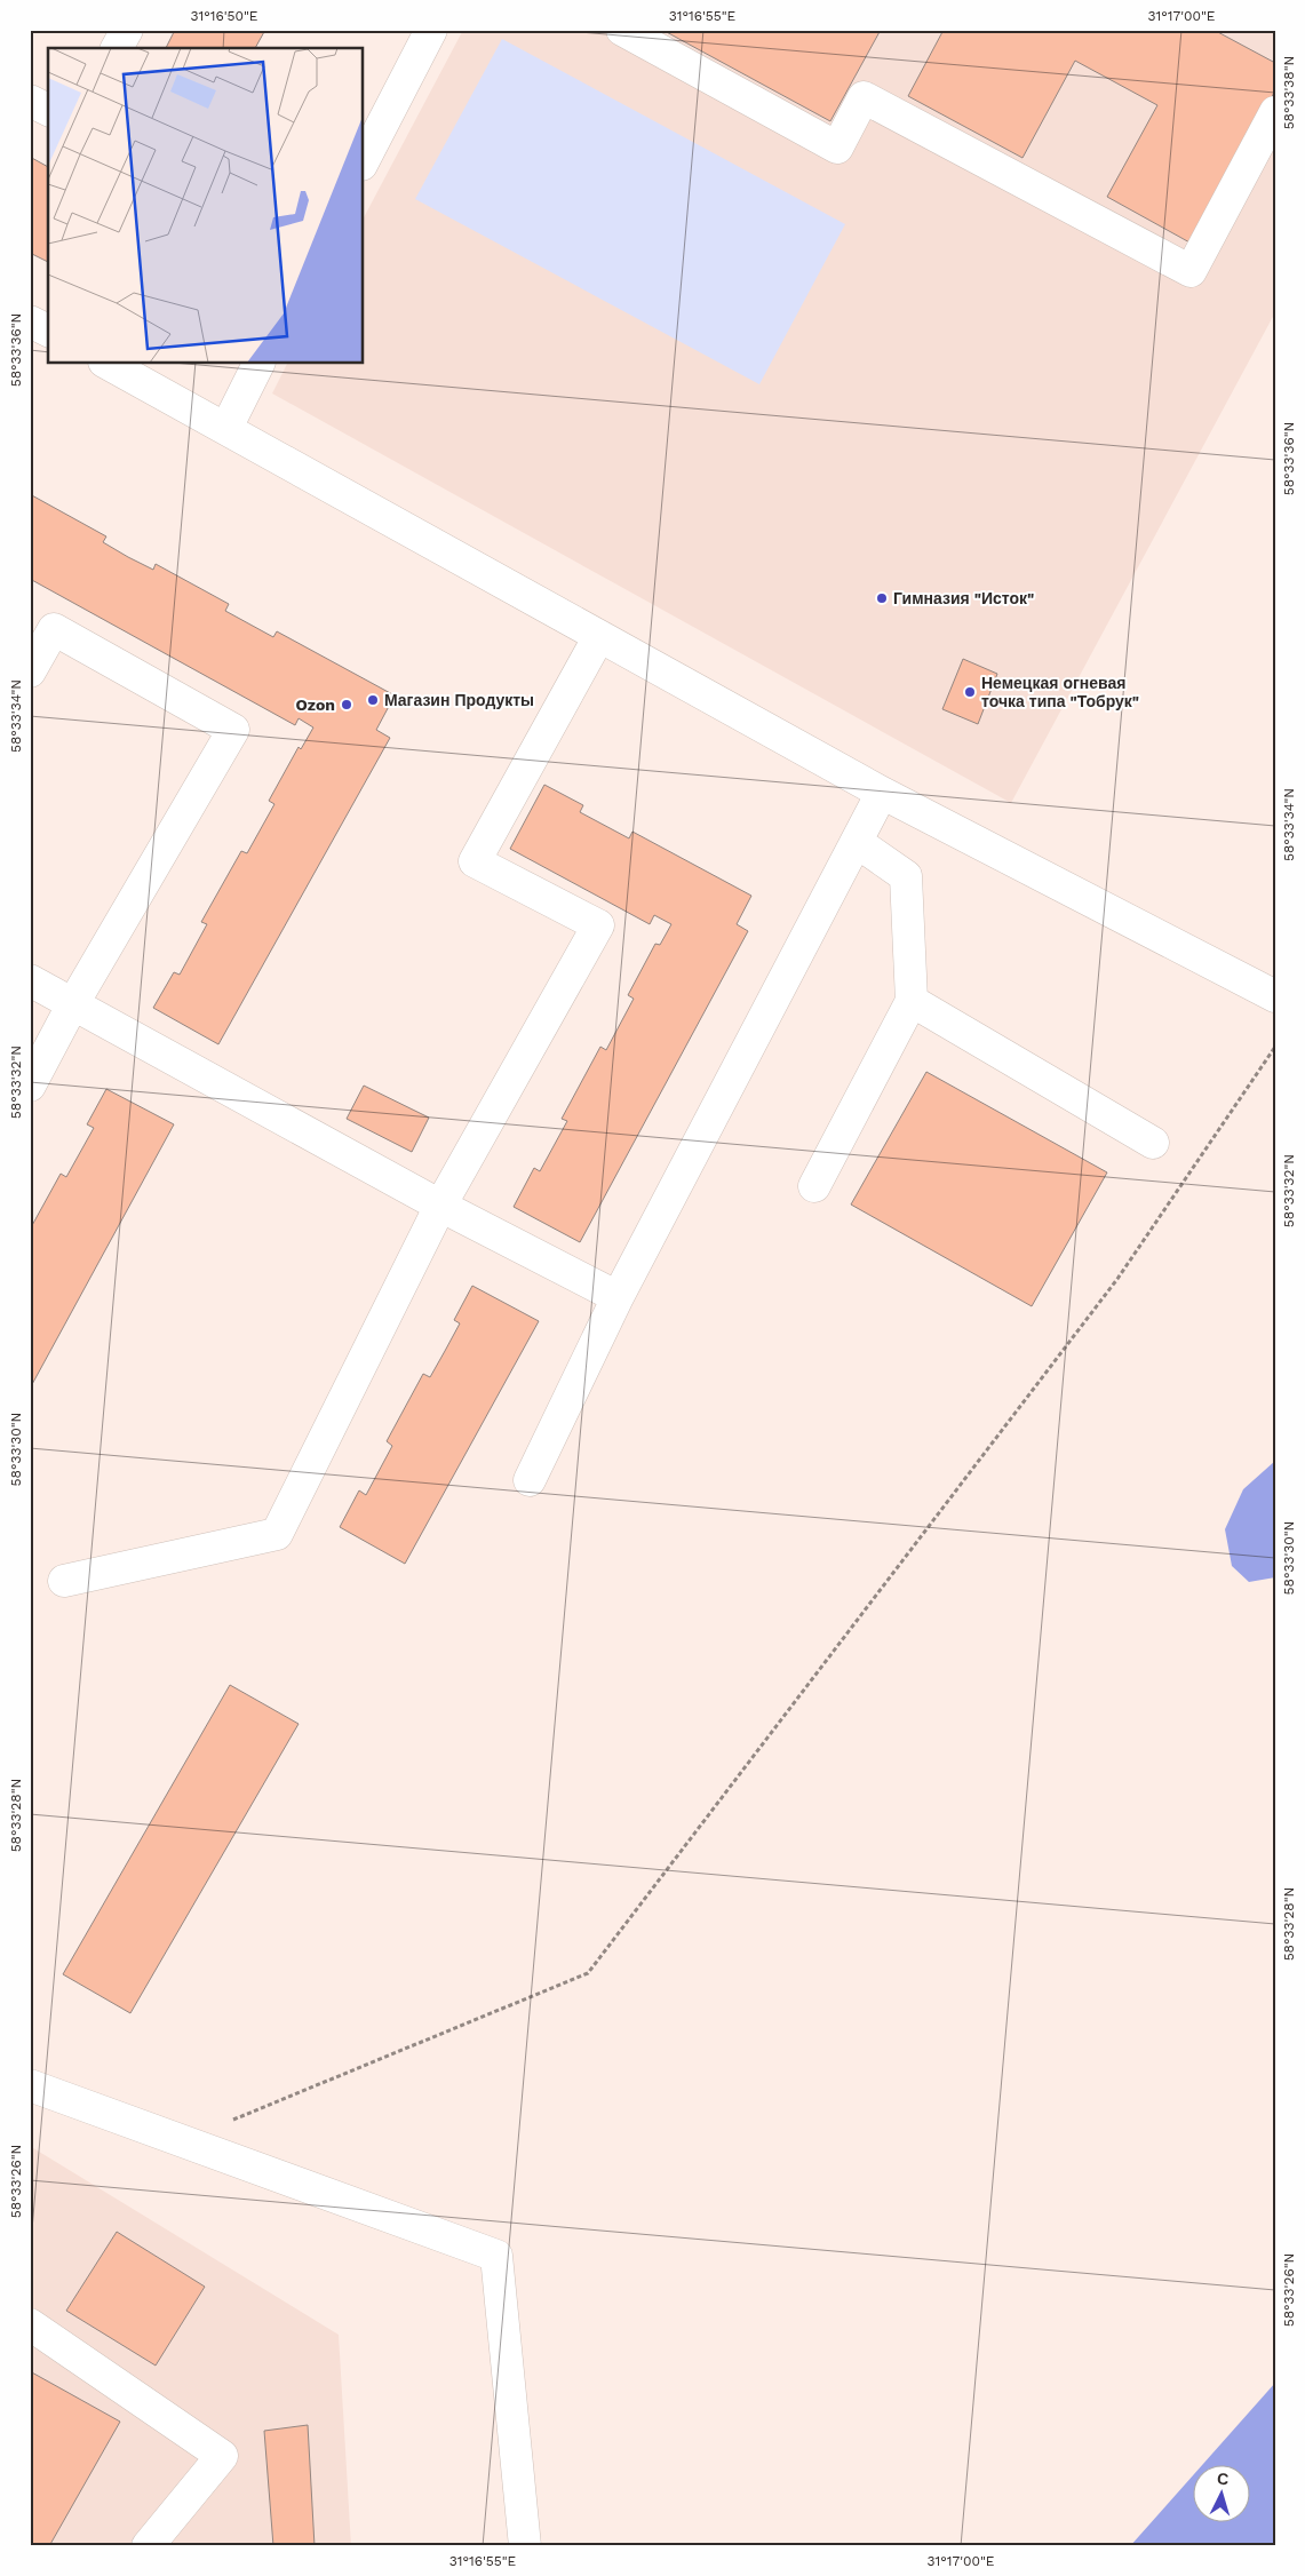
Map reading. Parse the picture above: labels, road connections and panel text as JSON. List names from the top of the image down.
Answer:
{
  "places": [
    "Гимназия \"Исток\"",
    "Немецкая огневая точка типа \"Тобрук\"",
    "Магазин Продукты",
    "Ozon"
  ],
  "north": "top",
  "coordinates": [
    "31°16'50\"E",
    "31°16'55\"E",
    "31°17'00\"E",
    "58°33'38\"N",
    "58°33'36\"N",
    "58°33'34\"N",
    "58°33'32\"N",
    "58°33'30\"N",
    "58°33'28\"N",
    "58°33'26\"N"
  ]
}
